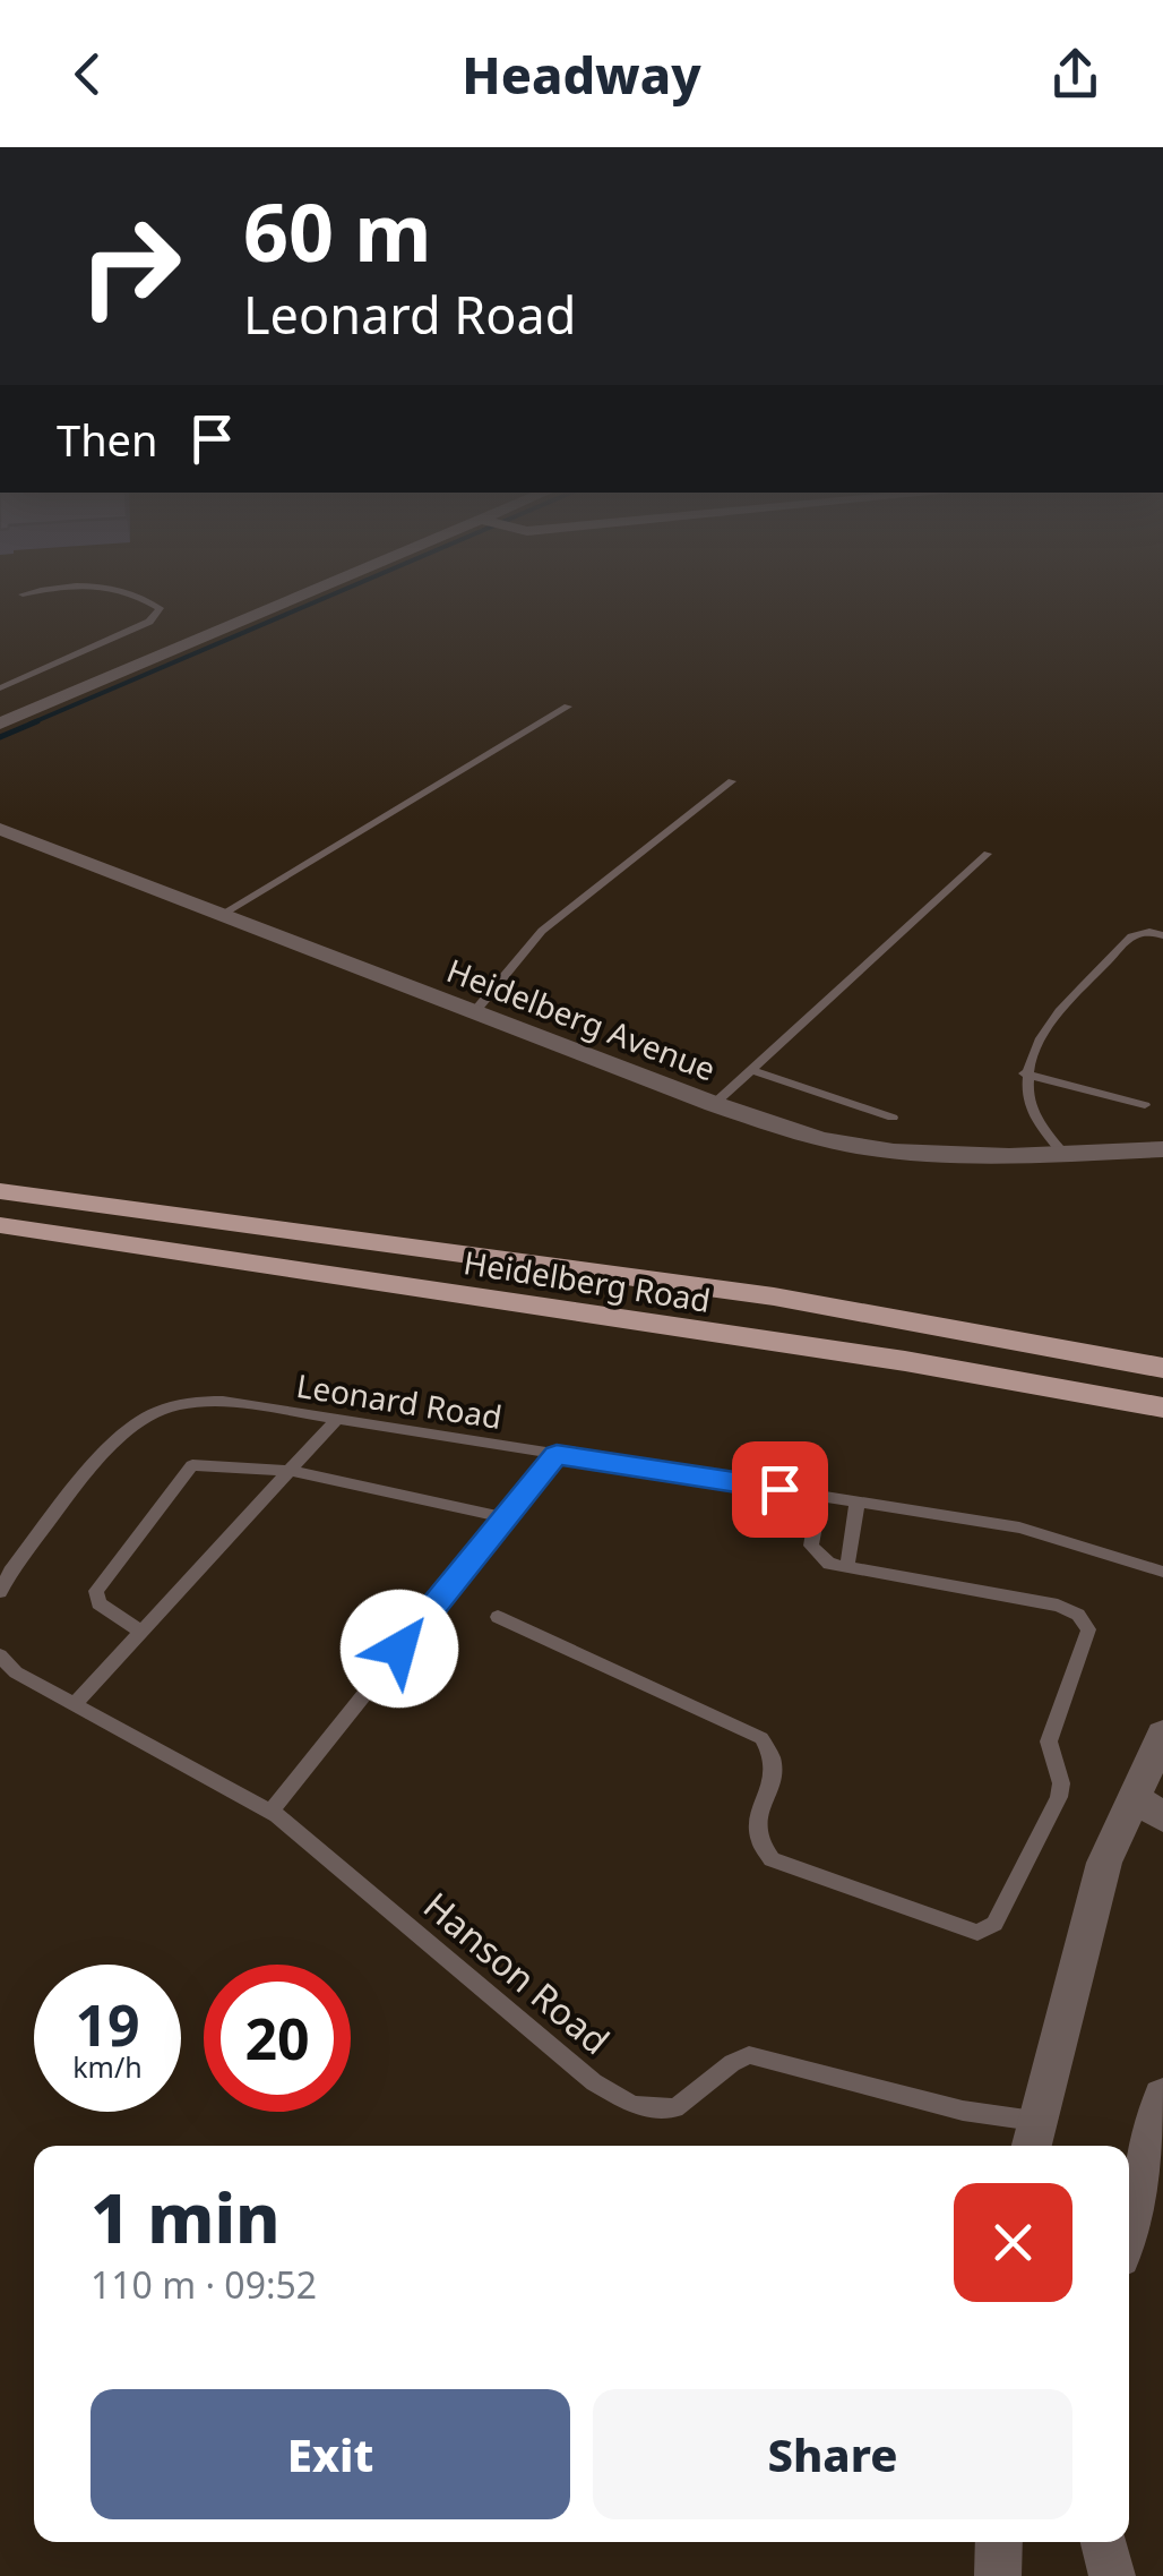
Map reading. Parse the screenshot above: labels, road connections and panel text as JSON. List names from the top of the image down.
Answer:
{
  "streets": {
    "main road": ["Heidelberg Road"],
    "street": ["Heidelberg Avenue"],
    "lane": ["Leonard Road", "Hanson Road"]
  },
  "page": {
    "header": "Headway",
    "turn": ["60 m", "Leonard Road"],
    "then": "Then",
    "speed": "19 km/h",
    "limit": "20",
    "heading": ["1 min", "110 m · 09:52"],
    "buttons": ["Exit", "Share"]
  }
}
